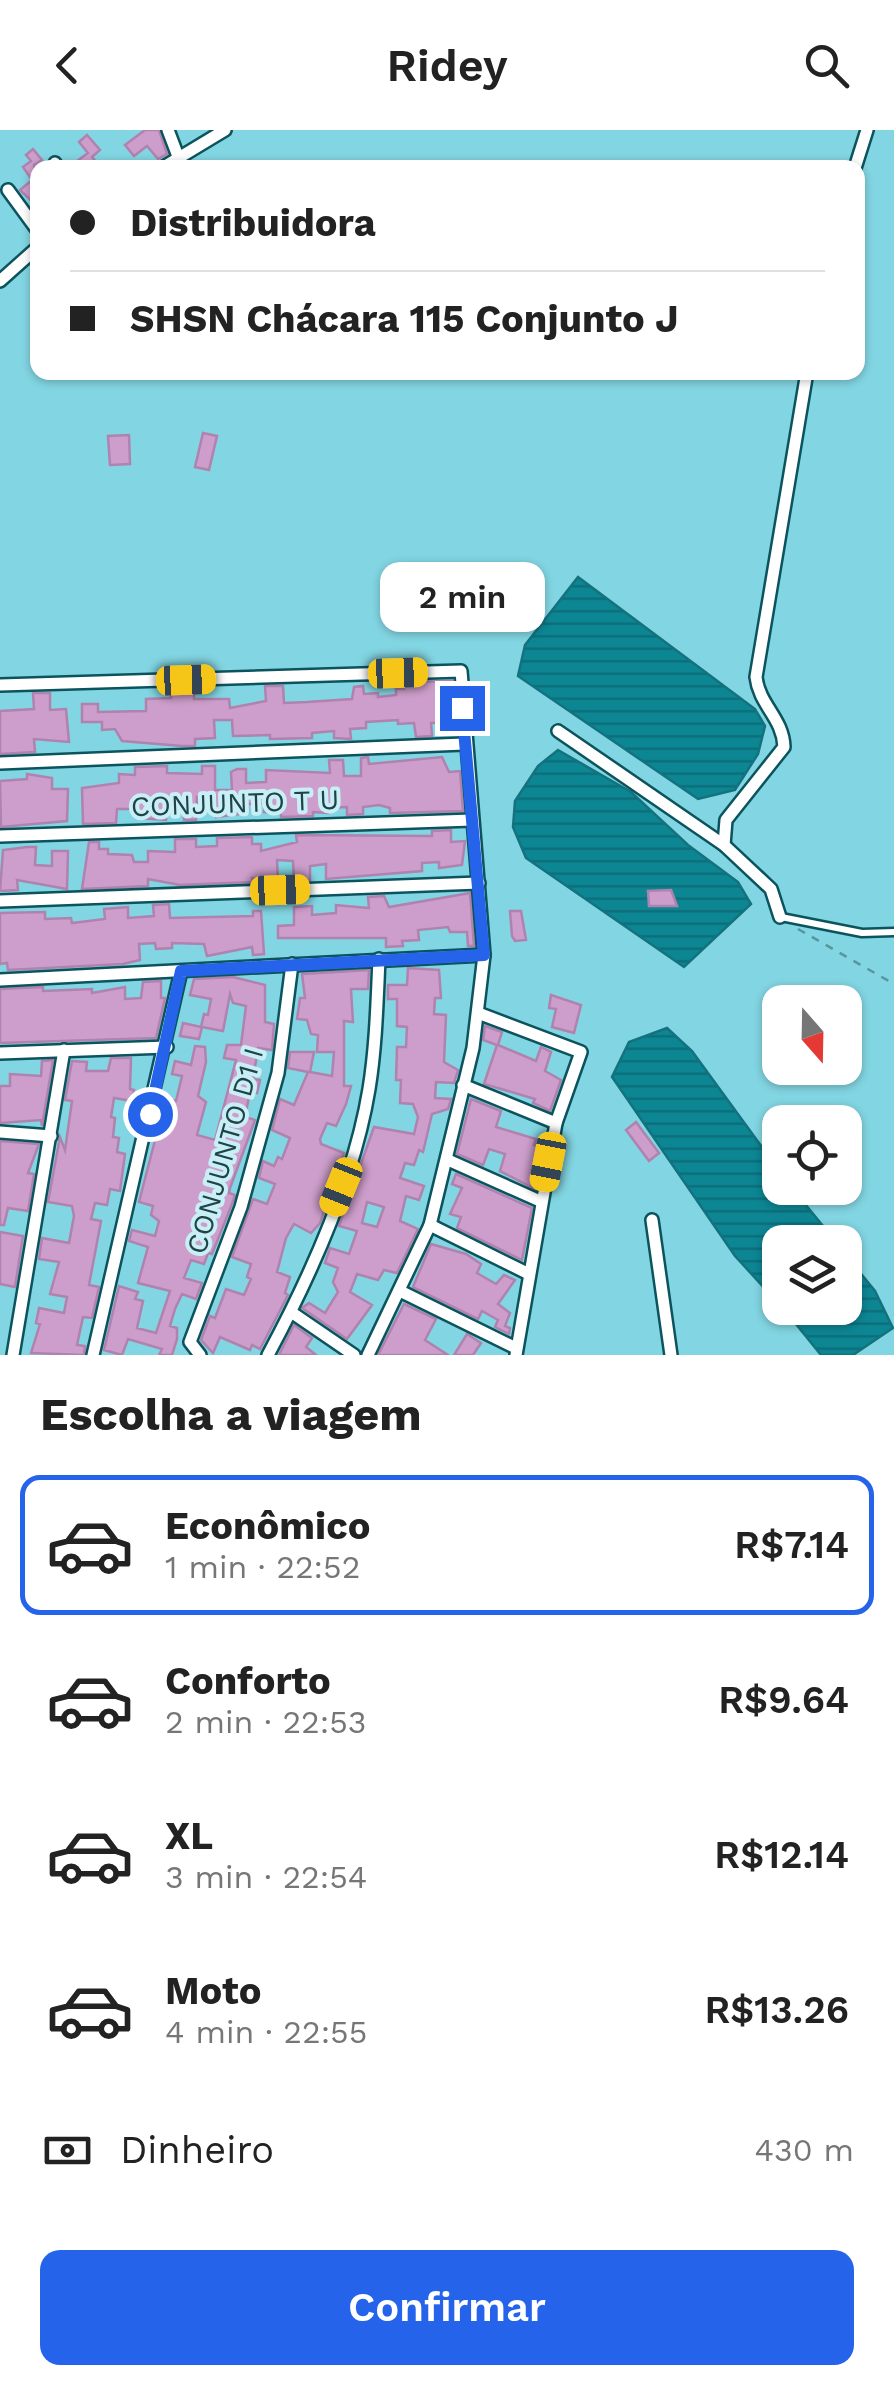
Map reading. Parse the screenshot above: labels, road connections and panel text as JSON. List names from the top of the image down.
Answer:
{
  "streets": {
    "street": ["CONJUNTO T U", "CONJUNTO D1 I"]
  },
  "north": "bottom",
  "page": {
    "header": "Ridey",
    "banner": ["Distribuidora", "SHSN Chácara 115 Conjunto J"],
    "bubble": "2 min",
    "heading": "Escolha a viagem",
    "list": [
      {
        "name": "Econômico",
        "note": "1 min · 22:52",
        "value": "R$7.14"
      },
      {
        "name": "Conforto",
        "note": "2 min · 22:53",
        "value": "R$9.64"
      },
      {
        "name": "XL",
        "note": "3 min · 22:54",
        "value": "R$12.14"
      },
      {
        "name": "Moto",
        "note": "4 min · 22:55",
        "value": "R$13.26"
      }
    ],
    "pay": ["Dinheiro", "430 m"],
    "buttons": "Confirmar"
  }
}
